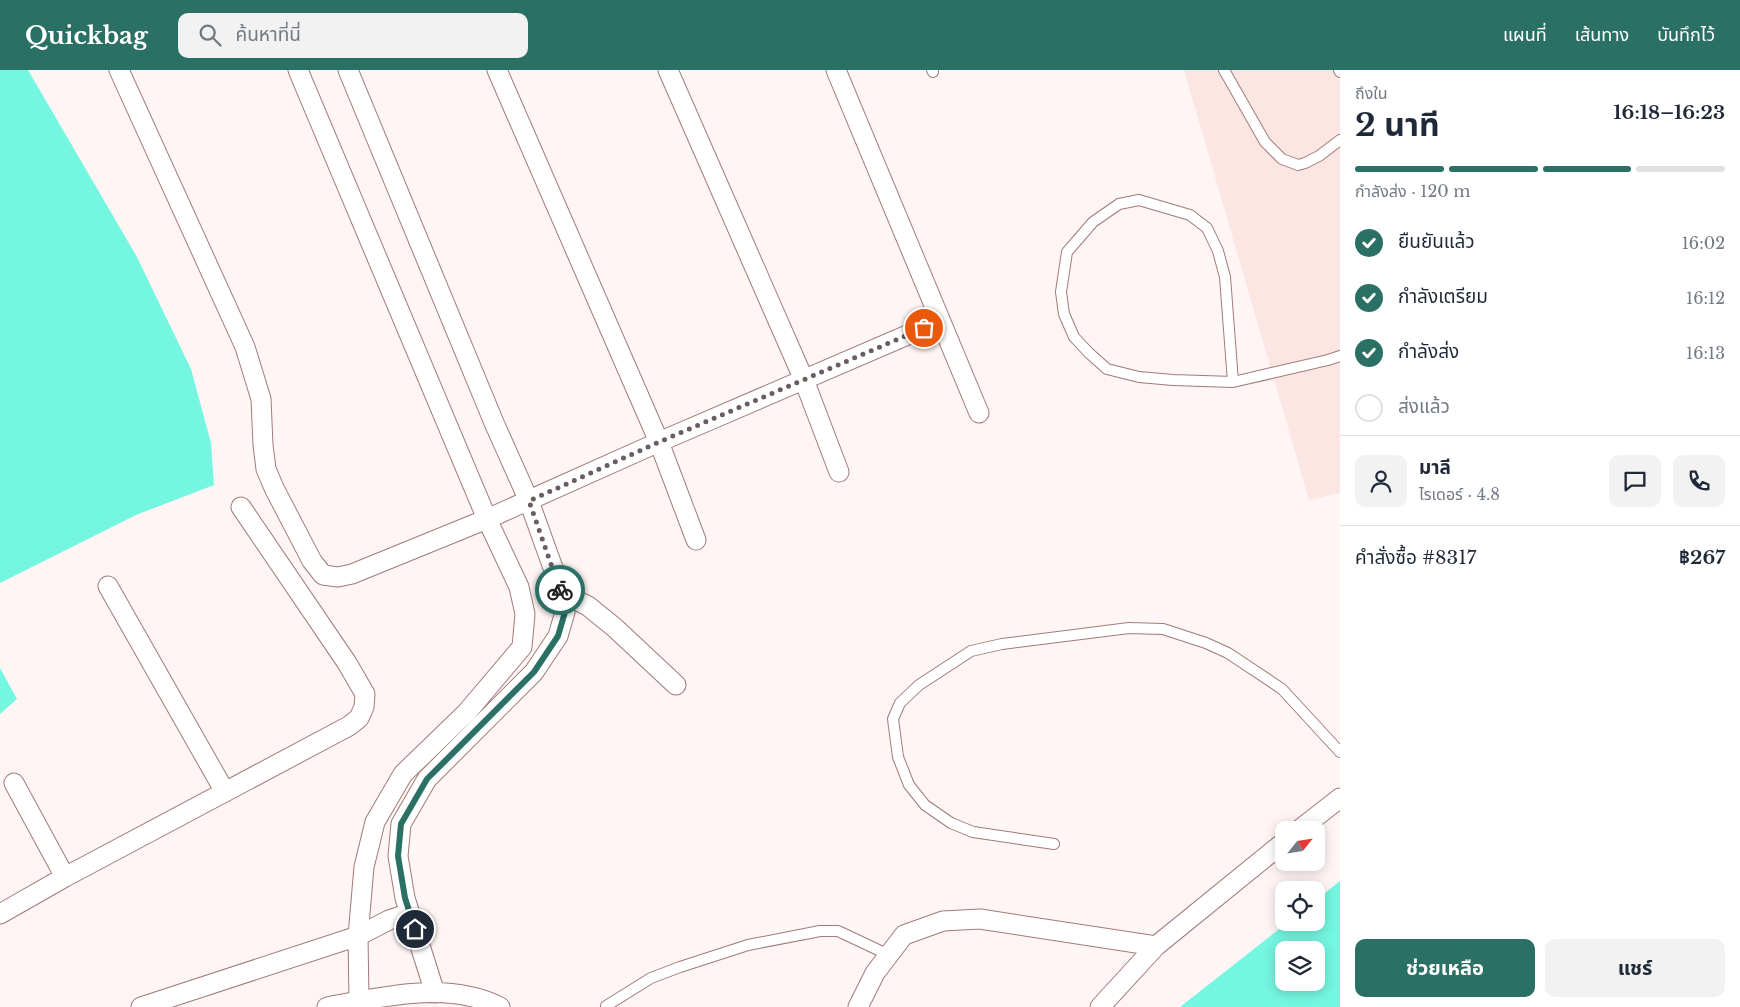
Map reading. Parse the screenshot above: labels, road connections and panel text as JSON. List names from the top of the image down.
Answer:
{
  "north": "top right",
  "page": {
    "header": "Quickbag",
    "search": "ค้นหาที่นี่",
    "nav": ["แผนที่", "เส้นทาง", "บันทึกไว้"],
    "heading": ["2 นาที", "ถึงใน", "16:18–16:23"],
    "panel": [
      "มาลี",
      "ไรเดอร์ · 4.8",
      "คำสั่งซื้อ #8317",
      "฿267"
    ],
    "bar": "กำลังส่ง · 120 m",
    "list": [
      ["ยืนยันแล้ว", "16:02"],
      ["กำลังเตรียม", "16:12"],
      ["กำลังส่ง", "16:13"],
      "ส่งแล้ว"
    ],
    "buttons": ["ช่วยเหลือ", "แชร์"]
  }
}
